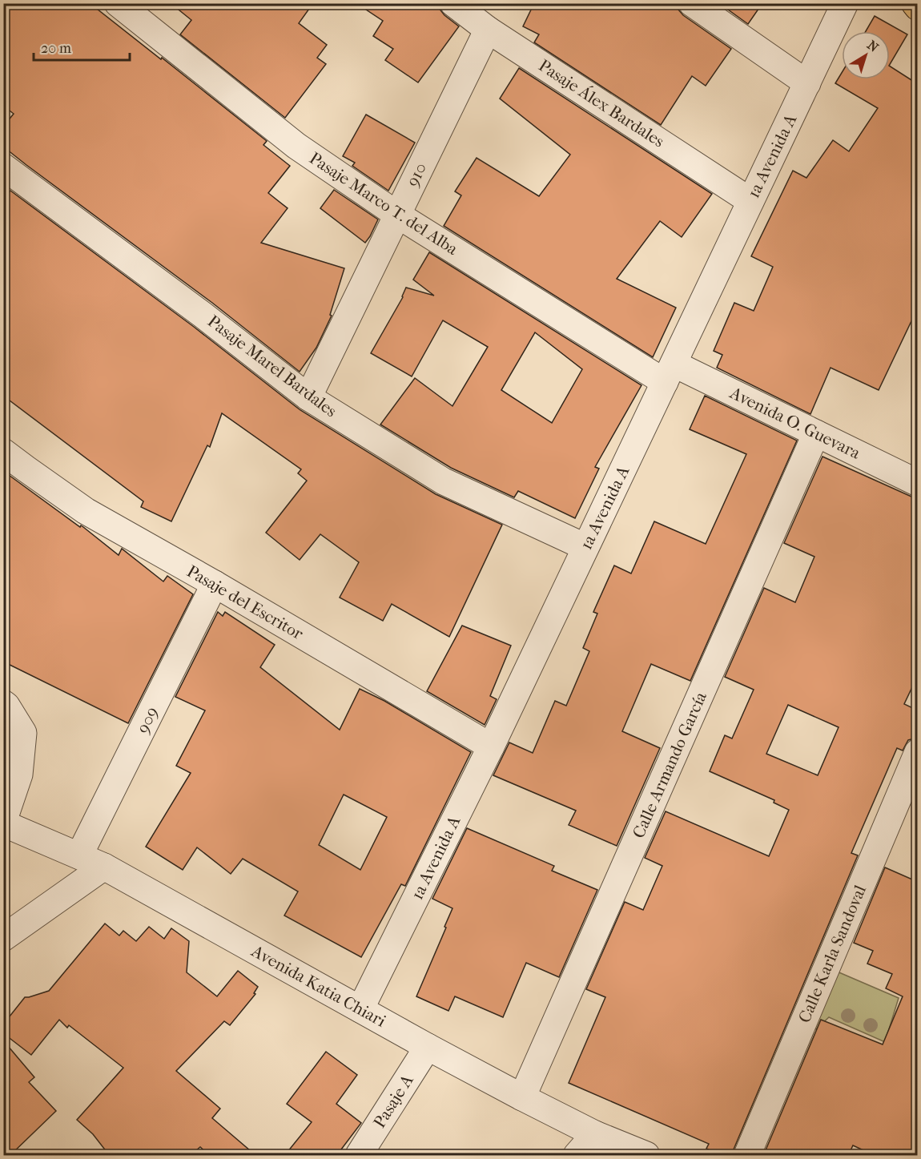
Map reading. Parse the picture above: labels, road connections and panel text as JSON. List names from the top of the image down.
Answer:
{
  "streets": {
    "street": [
      "Pasaje Álex Bardales",
      "1a Avenida A",
      "910",
      "Pasaje Marco T. del Alba",
      "Pasaje Marel Bardales",
      "Avenida O. Guevara",
      "Pasaje del Escritor",
      "909",
      "Calle Armando García",
      "Calle Karla Sandoval",
      "Avenida Katia Chiari",
      "Pasaje A"
    ]
  },
  "crossings": [
    ["Pasaje Álex Bardales", "1a Avenida A"],
    ["Pasaje Álex Bardales", "910"],
    ["1a Avenida A", "Pasaje Marco T. del Alba"],
    ["1a Avenida A", "Pasaje Marel Bardales"],
    ["1a Avenida A", "Avenida O. Guevara"],
    ["1a Avenida A", "Pasaje del Escritor"],
    ["1a Avenida A", "Avenida Katia Chiari"],
    ["910", "Pasaje Marco T. del Alba"],
    ["910", "Pasaje Marel Bardales"],
    ["Pasaje Marco T. del Alba", "Avenida O. Guevara"],
    ["Avenida O. Guevara", "Calle Armando García"],
    ["Pasaje del Escritor", "909"],
    ["909", "Avenida Katia Chiari"],
    ["Calle Armando García", "Avenida Katia Chiari"],
    ["Avenida Katia Chiari", "Pasaje A"]
  ],
  "scale_bar": "20 m",
  "north": "top right"
}
